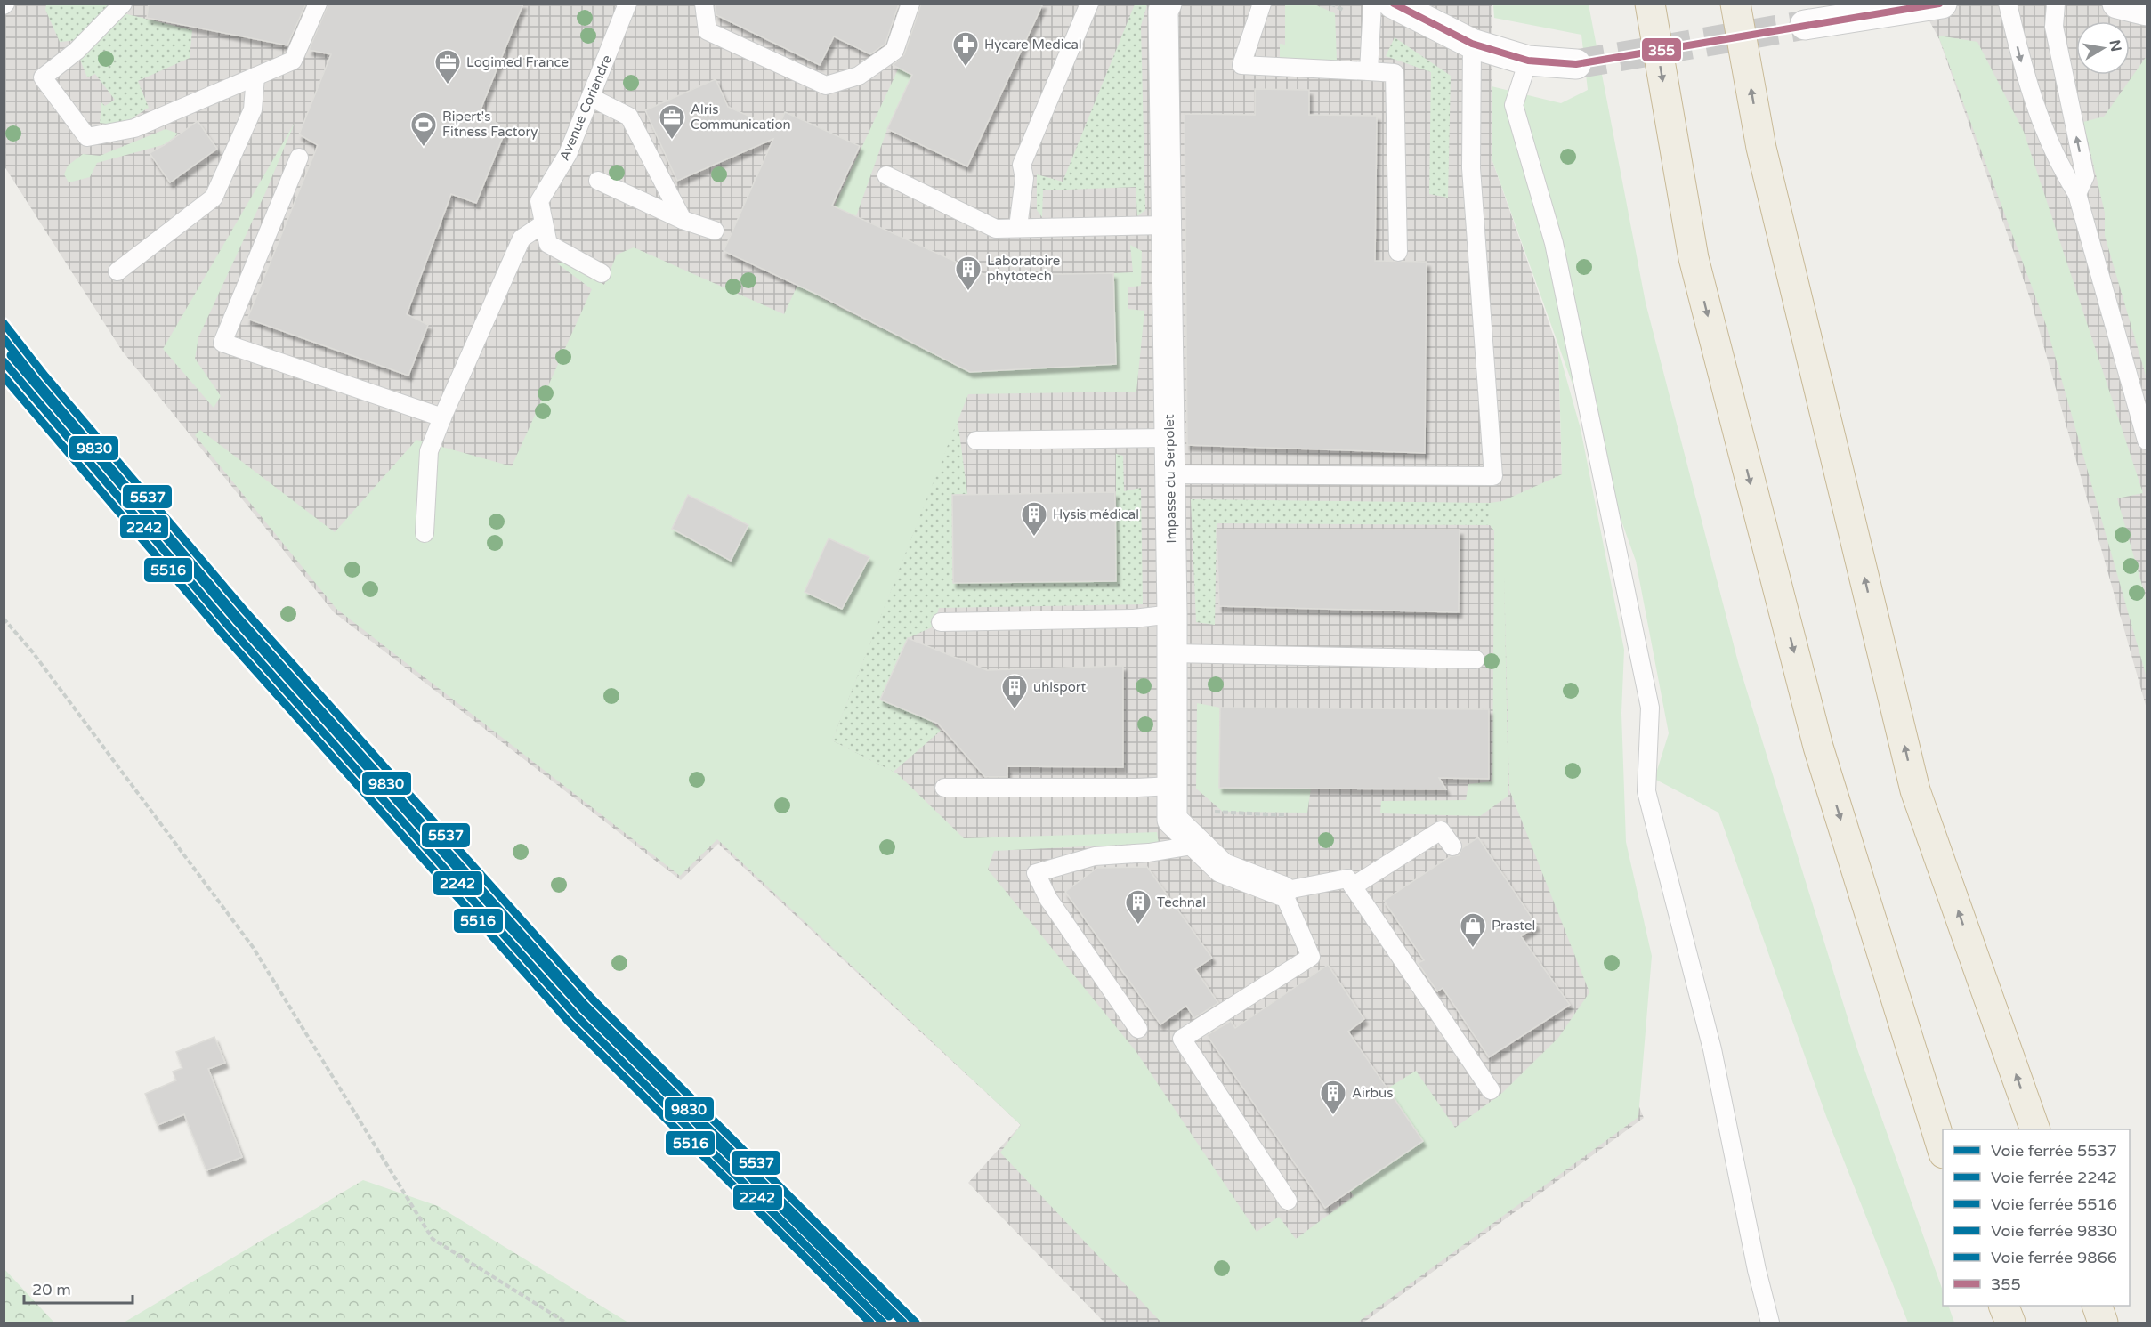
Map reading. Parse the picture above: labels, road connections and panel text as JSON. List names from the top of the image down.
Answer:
{
  "streets": {
    "street": ["Impasse du Serpolet"],
    "lane": ["Avenue Coriandre"]
  },
  "places": {
    "pharmacy": ["Hycare Medical"],
    "office": ["Logimed France", "Alris Communication"],
    "sports": ["Ripert's Fitness Factory"],
    "building": [
      "Laboratoire phytotech",
      "Hysis médical",
      "uhlsport",
      "Technal",
      "Airbus"
    ],
    "shop": ["Prastel"]
  },
  "lines": [
    "transit line 355",
    "rail line 5537",
    "rail line 9830",
    "rail line 9866",
    "rail line 2242",
    "rail line 5516"
  ],
  "legend": [
    "Voie ferrée 5537",
    "Voie ferrée 2242",
    "Voie ferrée 5516",
    "Voie ferrée 9830",
    "Voie ferrée 9866",
    "355"
  ],
  "scale_bar": "20 m",
  "north": "right"
}
